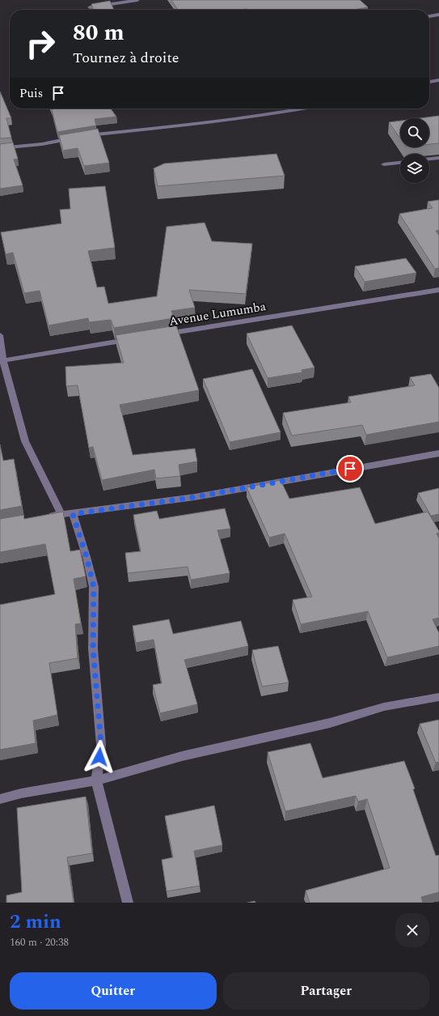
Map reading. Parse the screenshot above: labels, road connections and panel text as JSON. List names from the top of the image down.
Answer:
{
  "streets": {
    "street": ["Avenue Lumumba"]
  },
  "page": {
    "turn": ["80 m", "Tournez à droite"],
    "then": "Puis",
    "heading": ["2 min", "160 m · 20:38"],
    "buttons": ["Quitter", "Partager"]
  }
}
